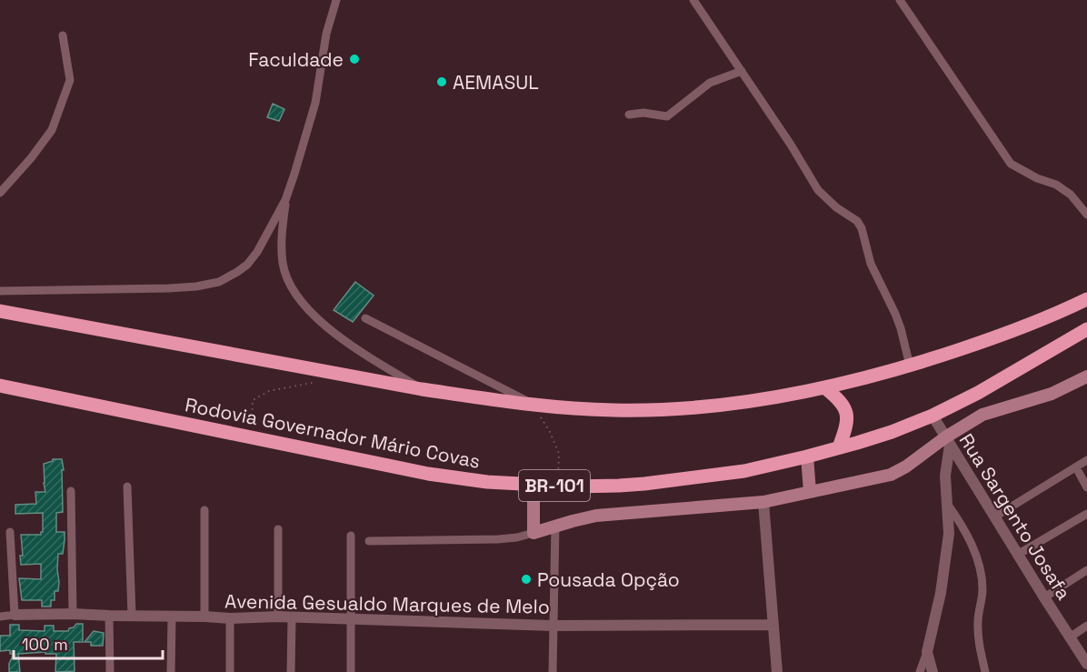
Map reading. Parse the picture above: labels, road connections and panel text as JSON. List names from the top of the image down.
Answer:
{
  "streets": {
    "highway": ["Rodovia Governador Mário Covas", "BR-101"],
    "street": ["Rua Sargento Josafa", "Avenida Gesualdo Marques de Melo"]
  },
  "crossings": [
    ["Rodovia Governador Mário Covas", "Rua Sargento Josafa"]
  ],
  "places": ["Faculdade", "AEMASUL", "Pousada Opção"],
  "scale_bar": "100 m"
}
